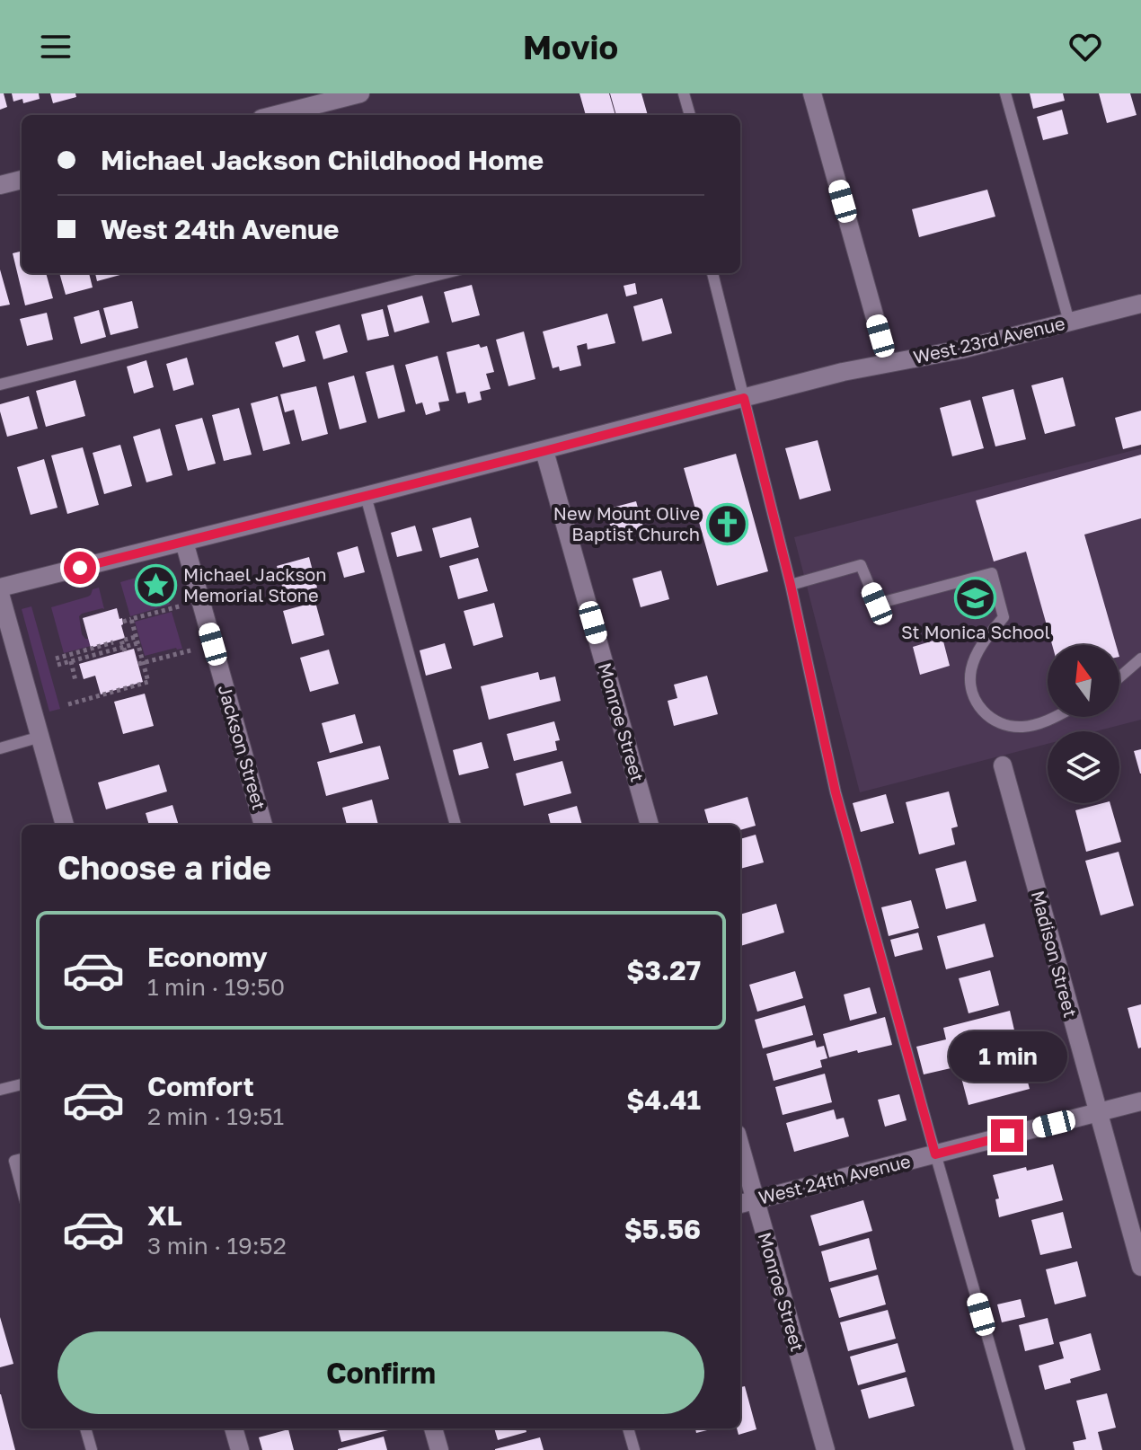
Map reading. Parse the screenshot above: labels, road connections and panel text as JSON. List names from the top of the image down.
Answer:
{
  "streets": {
    "street": [
      "West 23rd Avenue",
      "Monroe Street",
      "Jackson Street",
      "Madison Street",
      "West 24th Avenue"
    ]
  },
  "crossings": [
    ["West 23rd Avenue", "Monroe Street"],
    ["West 23rd Avenue", "Jackson Street"],
    ["Monroe Street", "West 24th Avenue"],
    ["Madison Street", "West 24th Avenue"]
  ],
  "places": {
    "church": ["New Mount Olive Baptist Church"],
    "place": ["Michael Jackson Memorial Stone"],
    "school or university": ["St Monica School"]
  },
  "north": "top",
  "page": {
    "header": "Movio",
    "banner": ["Michael Jackson Childhood Home", "West 24th Avenue"],
    "heading": "Choose a ride",
    "list": [
      {
        "name": "Economy",
        "note": "1 min · 19:50",
        "value": "$3.27"
      },
      {
        "name": "Comfort",
        "note": "2 min · 19:51",
        "value": "$4.41"
      },
      {
        "name": "XL",
        "note": "3 min · 19:52",
        "value": "$5.56"
      }
    ],
    "bubble": "1 min",
    "buttons": "Confirm"
  }
}
